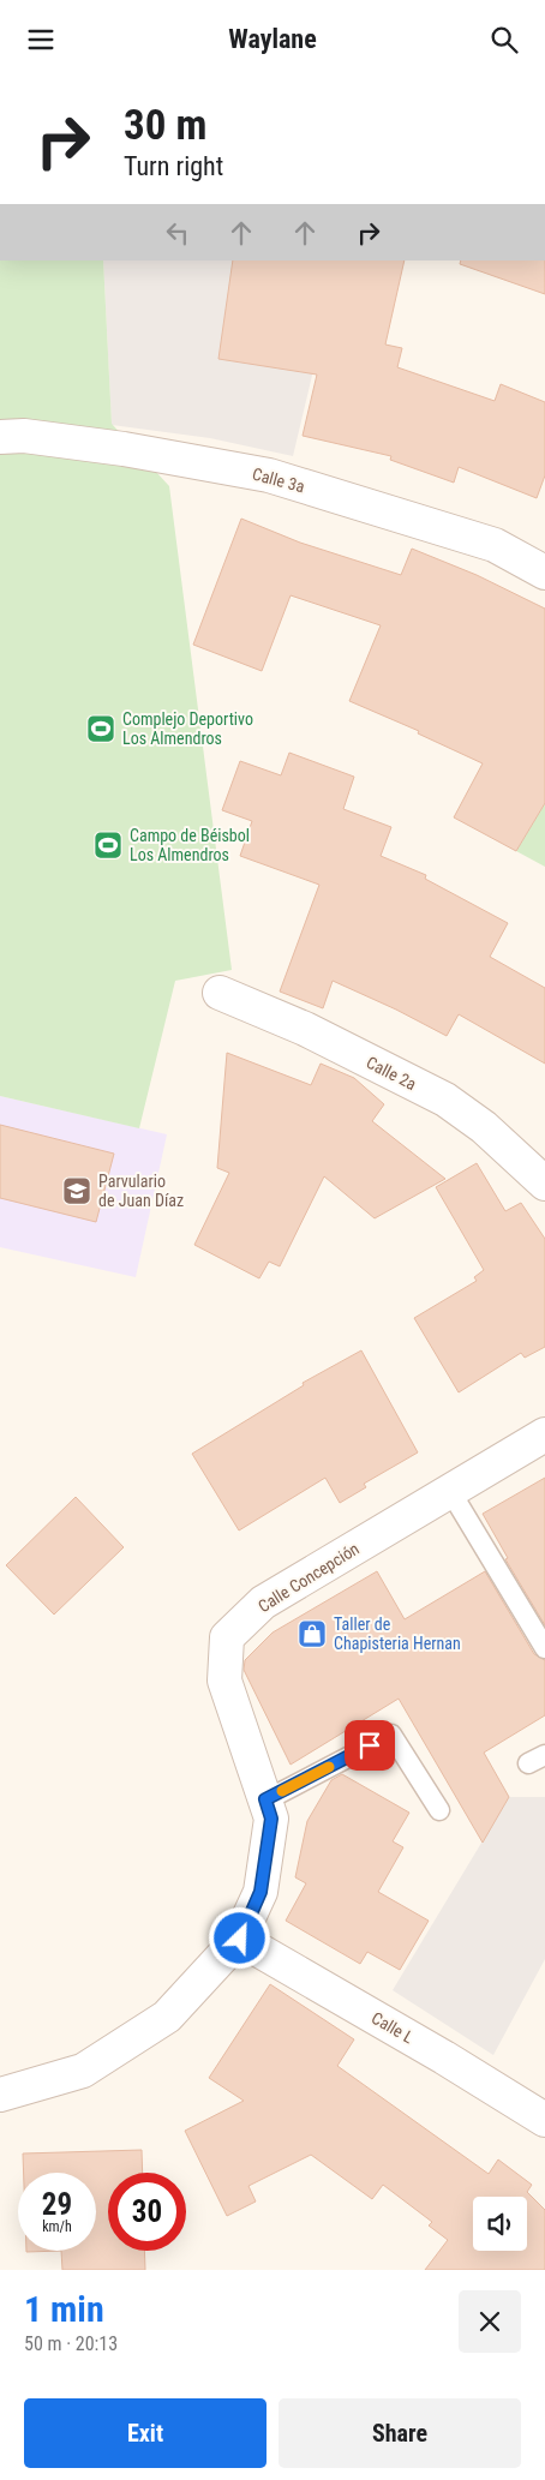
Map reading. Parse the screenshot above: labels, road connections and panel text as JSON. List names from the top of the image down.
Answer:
{
  "streets": {
    "street": [
      "Calle 3a",
      "Calle 2a",
      "Calle Concepción",
      "Calle L"
    ]
  },
  "crossings": [
    ["Calle Concepción", "Calle L"]
  ],
  "places": {
    "sports": ["Complejo Deportivo Los Almendros", "Campo de Béisbol Los Almendros"],
    "school or university": ["Parvulario de Juan Díaz"],
    "shop": ["Taller de Chapisteria Hernan"]
  },
  "page": {
    "header": "Waylane",
    "turn": ["30 m", "Turn right"],
    "speed": "29 km/h",
    "limit": "30",
    "heading": ["1 min", "50 m · 20:13"],
    "buttons": ["Exit", "Share"]
  }
}
